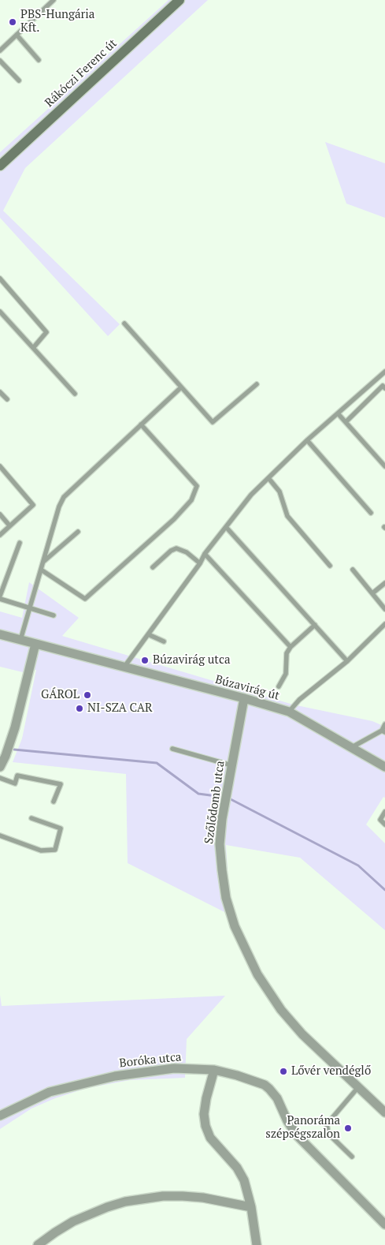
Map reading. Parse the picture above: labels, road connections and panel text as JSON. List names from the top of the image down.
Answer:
{
  "streets": {
    "main road": ["Rákóczi Ferenc út"],
    "street": ["Búzavirág út", "Szőlődomb utca", "Boróka utca"]
  },
  "crossings": [
    ["Búzavirág út", "Szőlődomb utca"]
  ],
  "places": [
    "PBS-Hungária Kft.",
    "Búzavirág utca",
    "GÁROL",
    "NI-SZA CAR",
    "Lővér vendéglő",
    "Panoráma szépségszalon"
  ]
}
